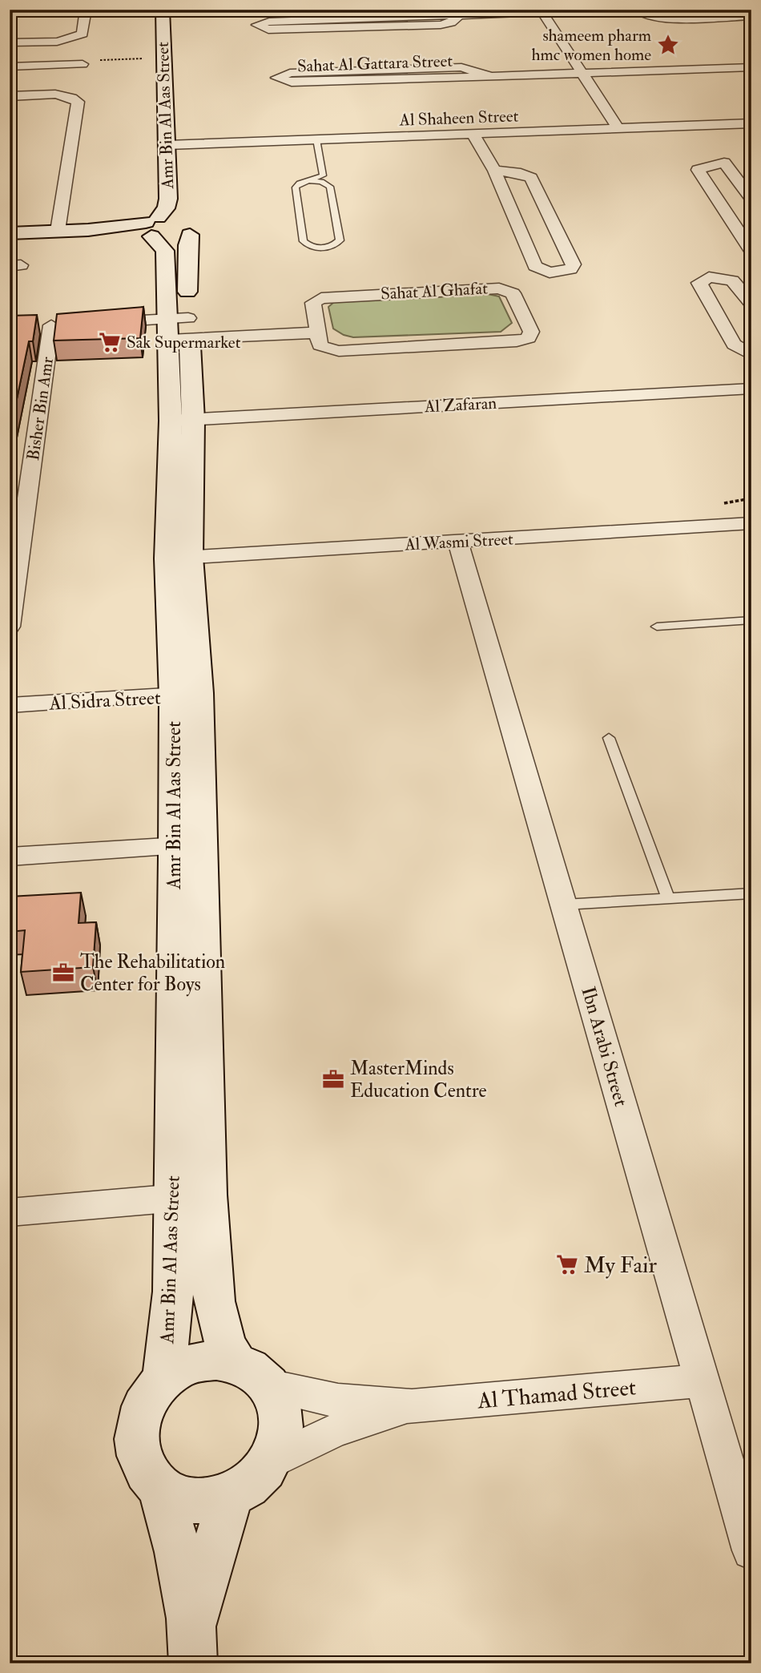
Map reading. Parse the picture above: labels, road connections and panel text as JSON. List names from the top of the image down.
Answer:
{
  "streets": {
    "street": [
      "Sahat Al Gattara Street",
      "Amr Bin Al Aas Street",
      "Al Shaheen Street",
      "Sahat Al Ghafat",
      "Al Zafaran",
      "Bisher Bin Amr",
      "Al Wasmi Street",
      "Al Sidra Street",
      "Ibn Arabi Street",
      "Al Thamad Street"
    ]
  },
  "crossings": [
    ["Amr Bin Al Aas Street", "Al Shaheen Street"],
    ["Amr Bin Al Aas Street", "Al Zafaran"],
    ["Amr Bin Al Aas Street", "Al Wasmi Street"],
    ["Amr Bin Al Aas Street", "Al Sidra Street"],
    ["Amr Bin Al Aas Street", "Al Thamad Street"],
    ["Al Wasmi Street", "Ibn Arabi Street"],
    ["Ibn Arabi Street", "Al Thamad Street"]
  ],
  "places": {
    "place": ["shameem pharm hmc women home"],
    "supermarket": ["Sak Supermarket", "My Fair"],
    "office": ["The Rehabilitation Center for Boys", "MasterMinds Education Centre"]
  }
}
